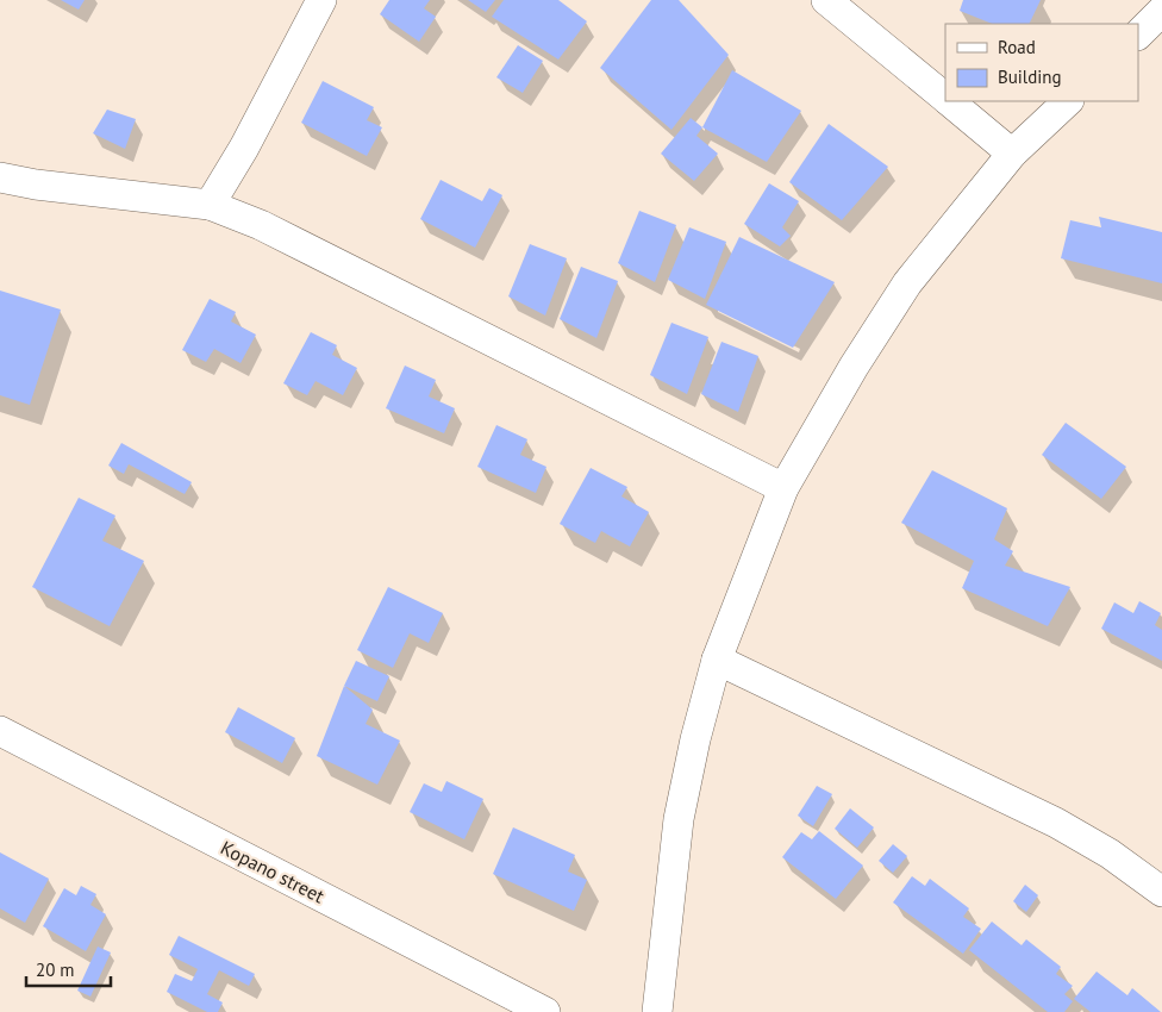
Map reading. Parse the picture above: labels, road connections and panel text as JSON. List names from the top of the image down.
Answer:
{
  "streets": {
    "street": ["Kopano street"]
  },
  "legend": ["Road", "Building"],
  "scale_bar": "20 m"
}
